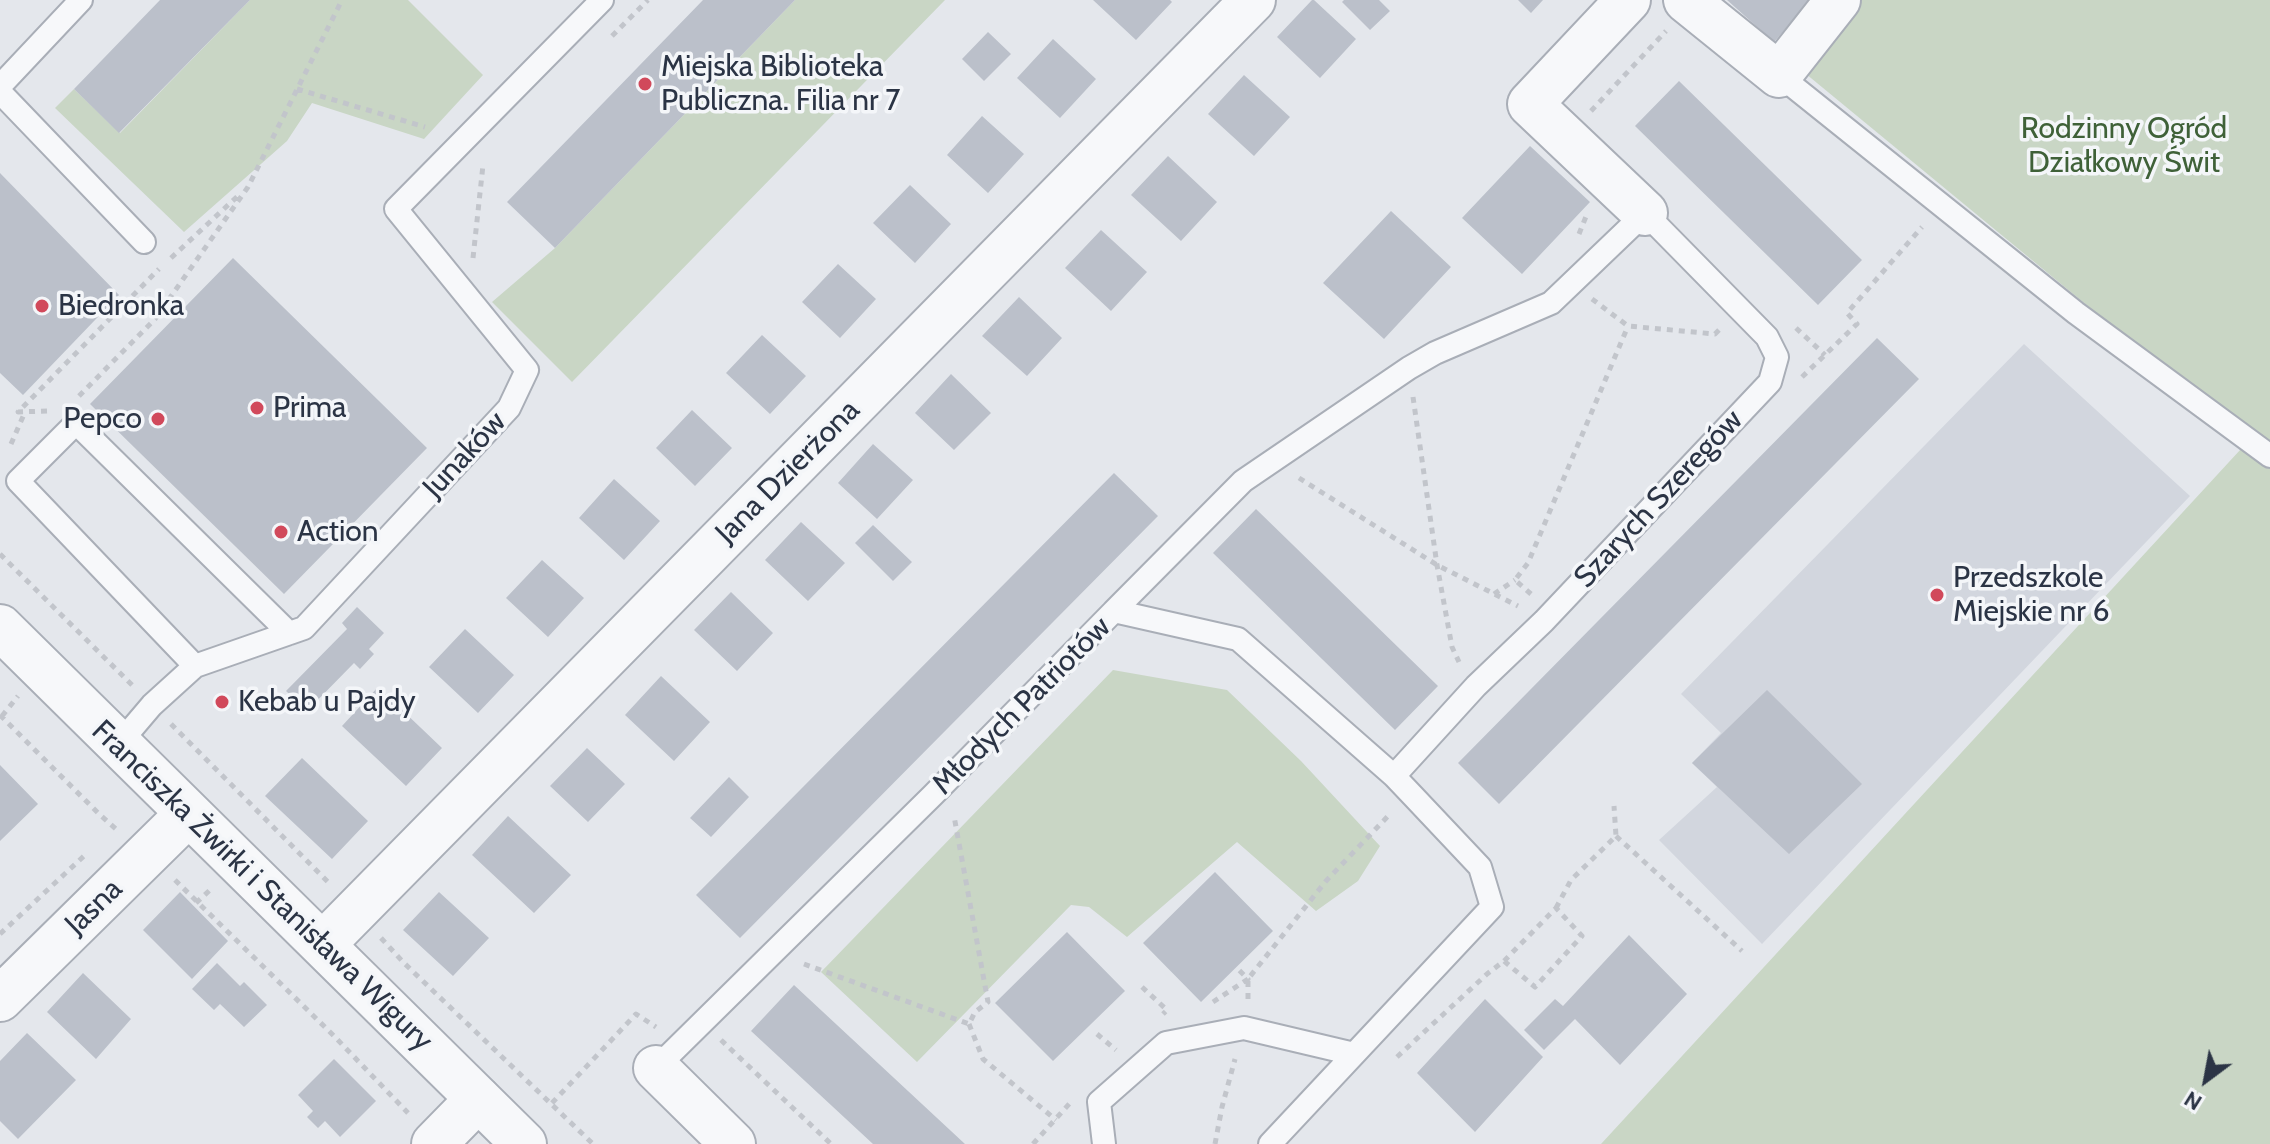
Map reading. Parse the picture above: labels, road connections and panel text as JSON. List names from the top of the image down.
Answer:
{
  "streets": {
    "street": [
      "Jana Dzierżona",
      "Szarych Szeregów",
      "Franciszka Żwirki i Stanisława Wigury",
      "Jasna"
    ],
    "lane": ["Junaków", "Młodych Patriotów"]
  },
  "crossings": [
    ["Junaków", "Franciszka Żwirki i Stanisława Wigury"],
    ["Jana Dzierżona", "Franciszka Żwirki i Stanisława Wigury"],
    ["Szarych Szeregów", "Młodych Patriotów"],
    ["Franciszka Żwirki i Stanisława Wigury", "Jasna"]
  ],
  "parks": ["Rodzinny Ogród Działkowy Świt"],
  "places": [
    "Miejska Biblioteka Publiczna. Filia nr 7",
    "Biedronka",
    "Prima",
    "Pepco",
    "Action",
    "Przedszkole Miejskie nr 6",
    "Kebab u Pajdy"
  ],
  "north": "bottom left"
}
